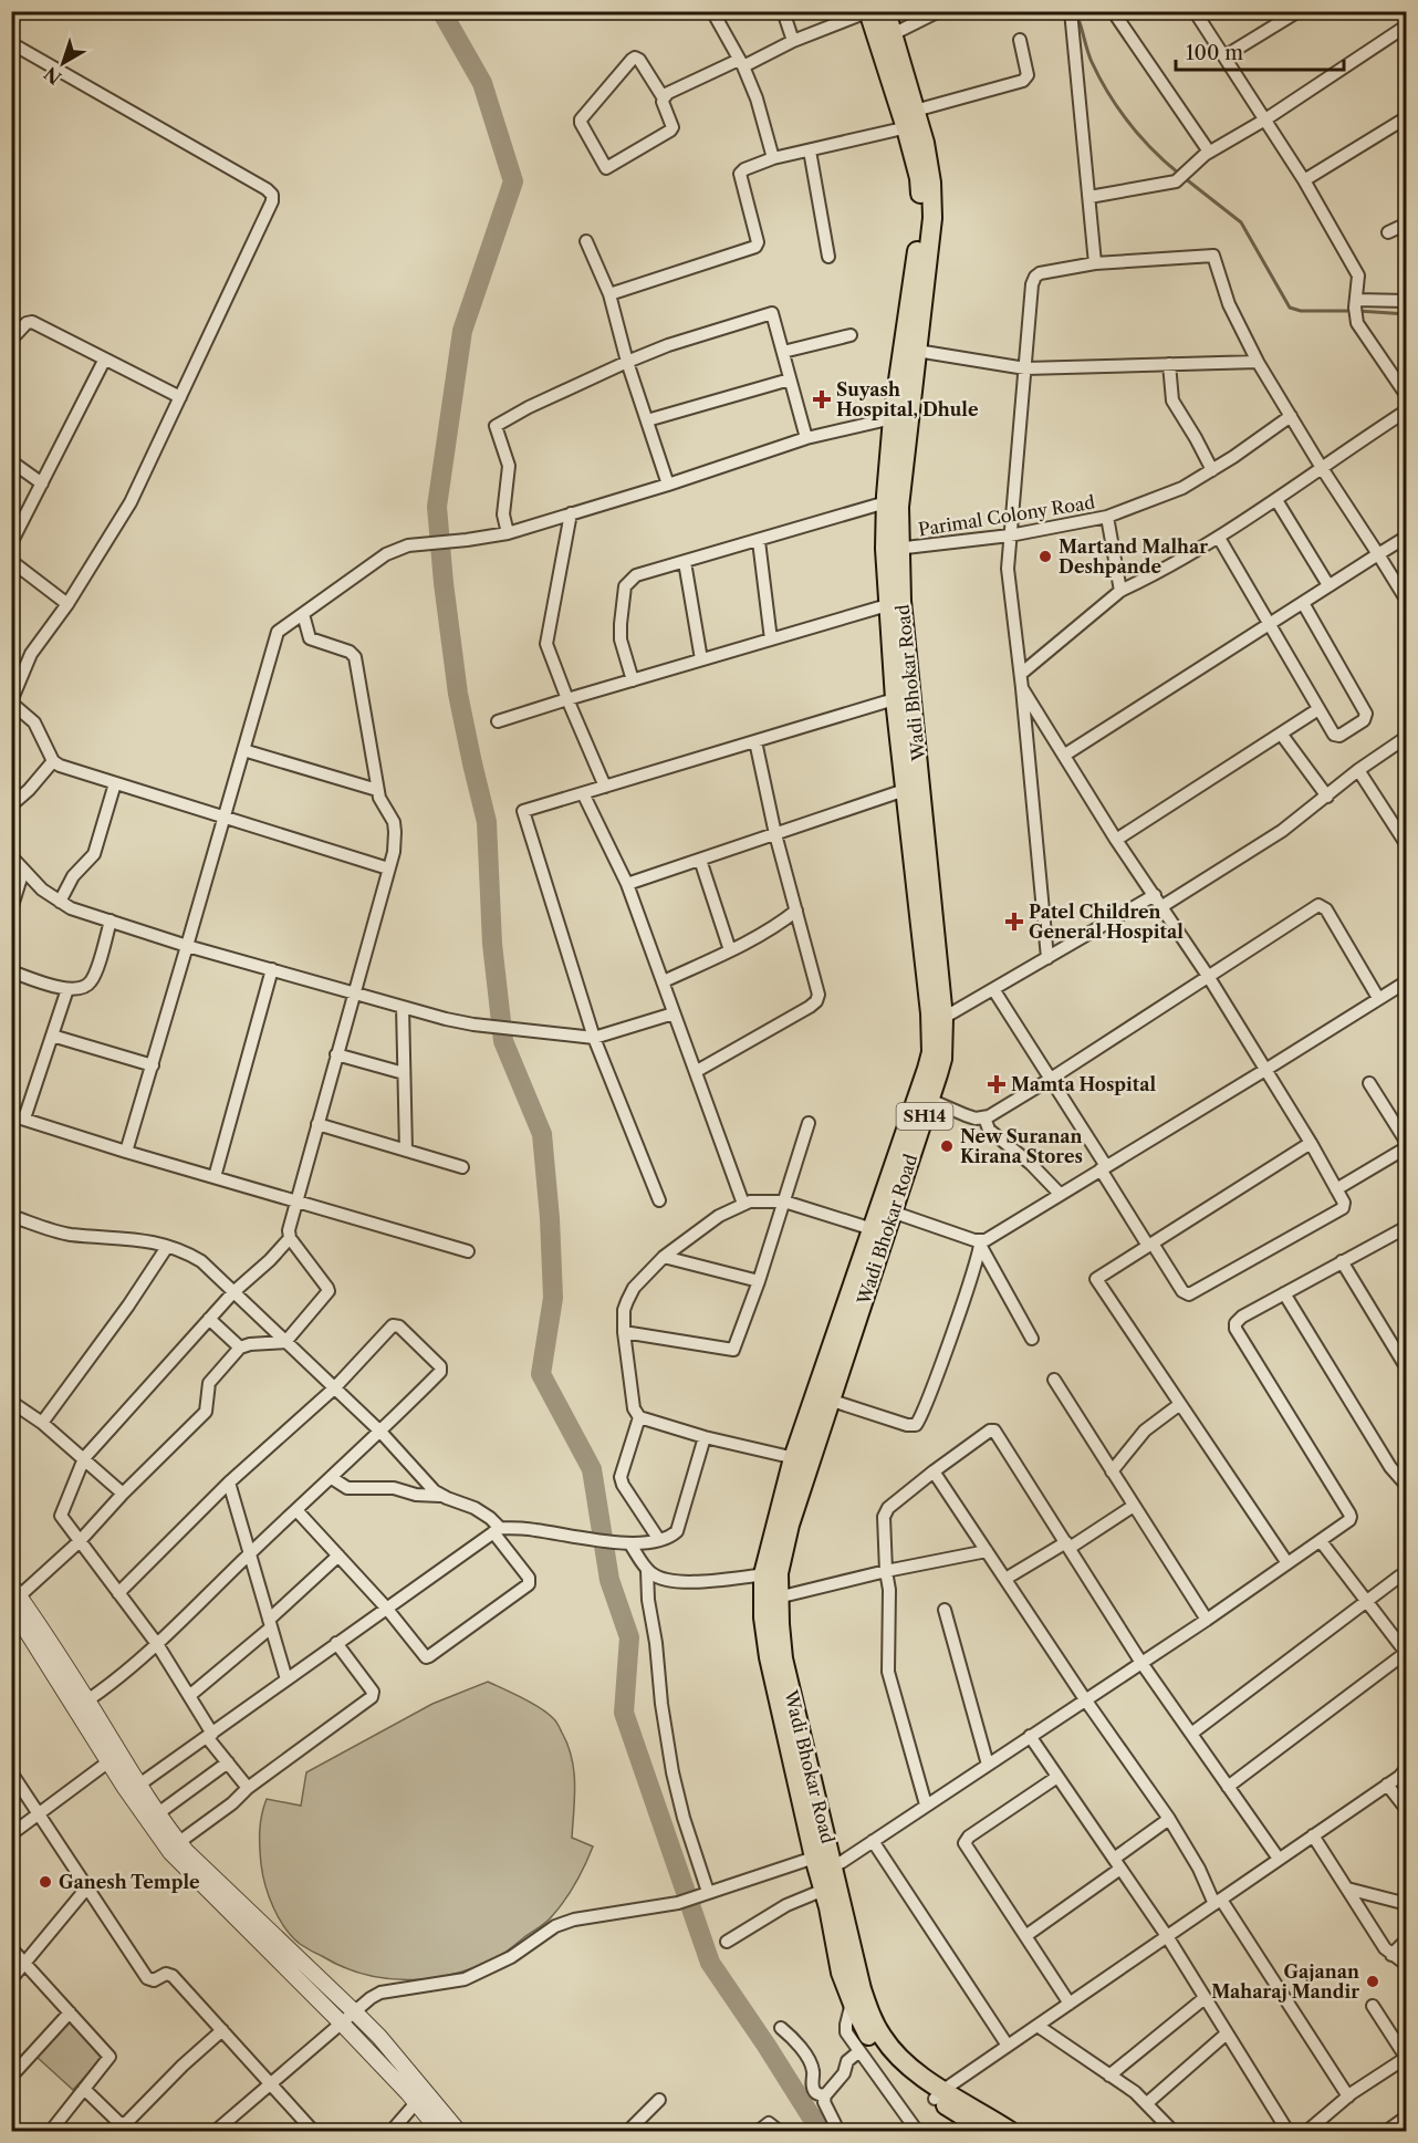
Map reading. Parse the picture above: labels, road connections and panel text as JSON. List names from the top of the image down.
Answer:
{
  "streets": {
    "main road": ["Wadi Bhokar Road", "SH14"],
    "street": ["Parimal Colony Road"]
  },
  "crossings": [
    ["Parimal Colony Road", "Wadi Bhokar Road"]
  ],
  "places": {
    "health": ["Suyash Hospital, Dhule", "Patel Children General Hospital", "Mamta Hospital"],
    "other": [
      "Martand Malhar Deshpande",
      "New Suranan Kirana Stores",
      "Ganesh Temple",
      "Gajanan Maharaj Mandir"
    ]
  },
  "scale_bar": "100 m",
  "north": "bottom left"
}
